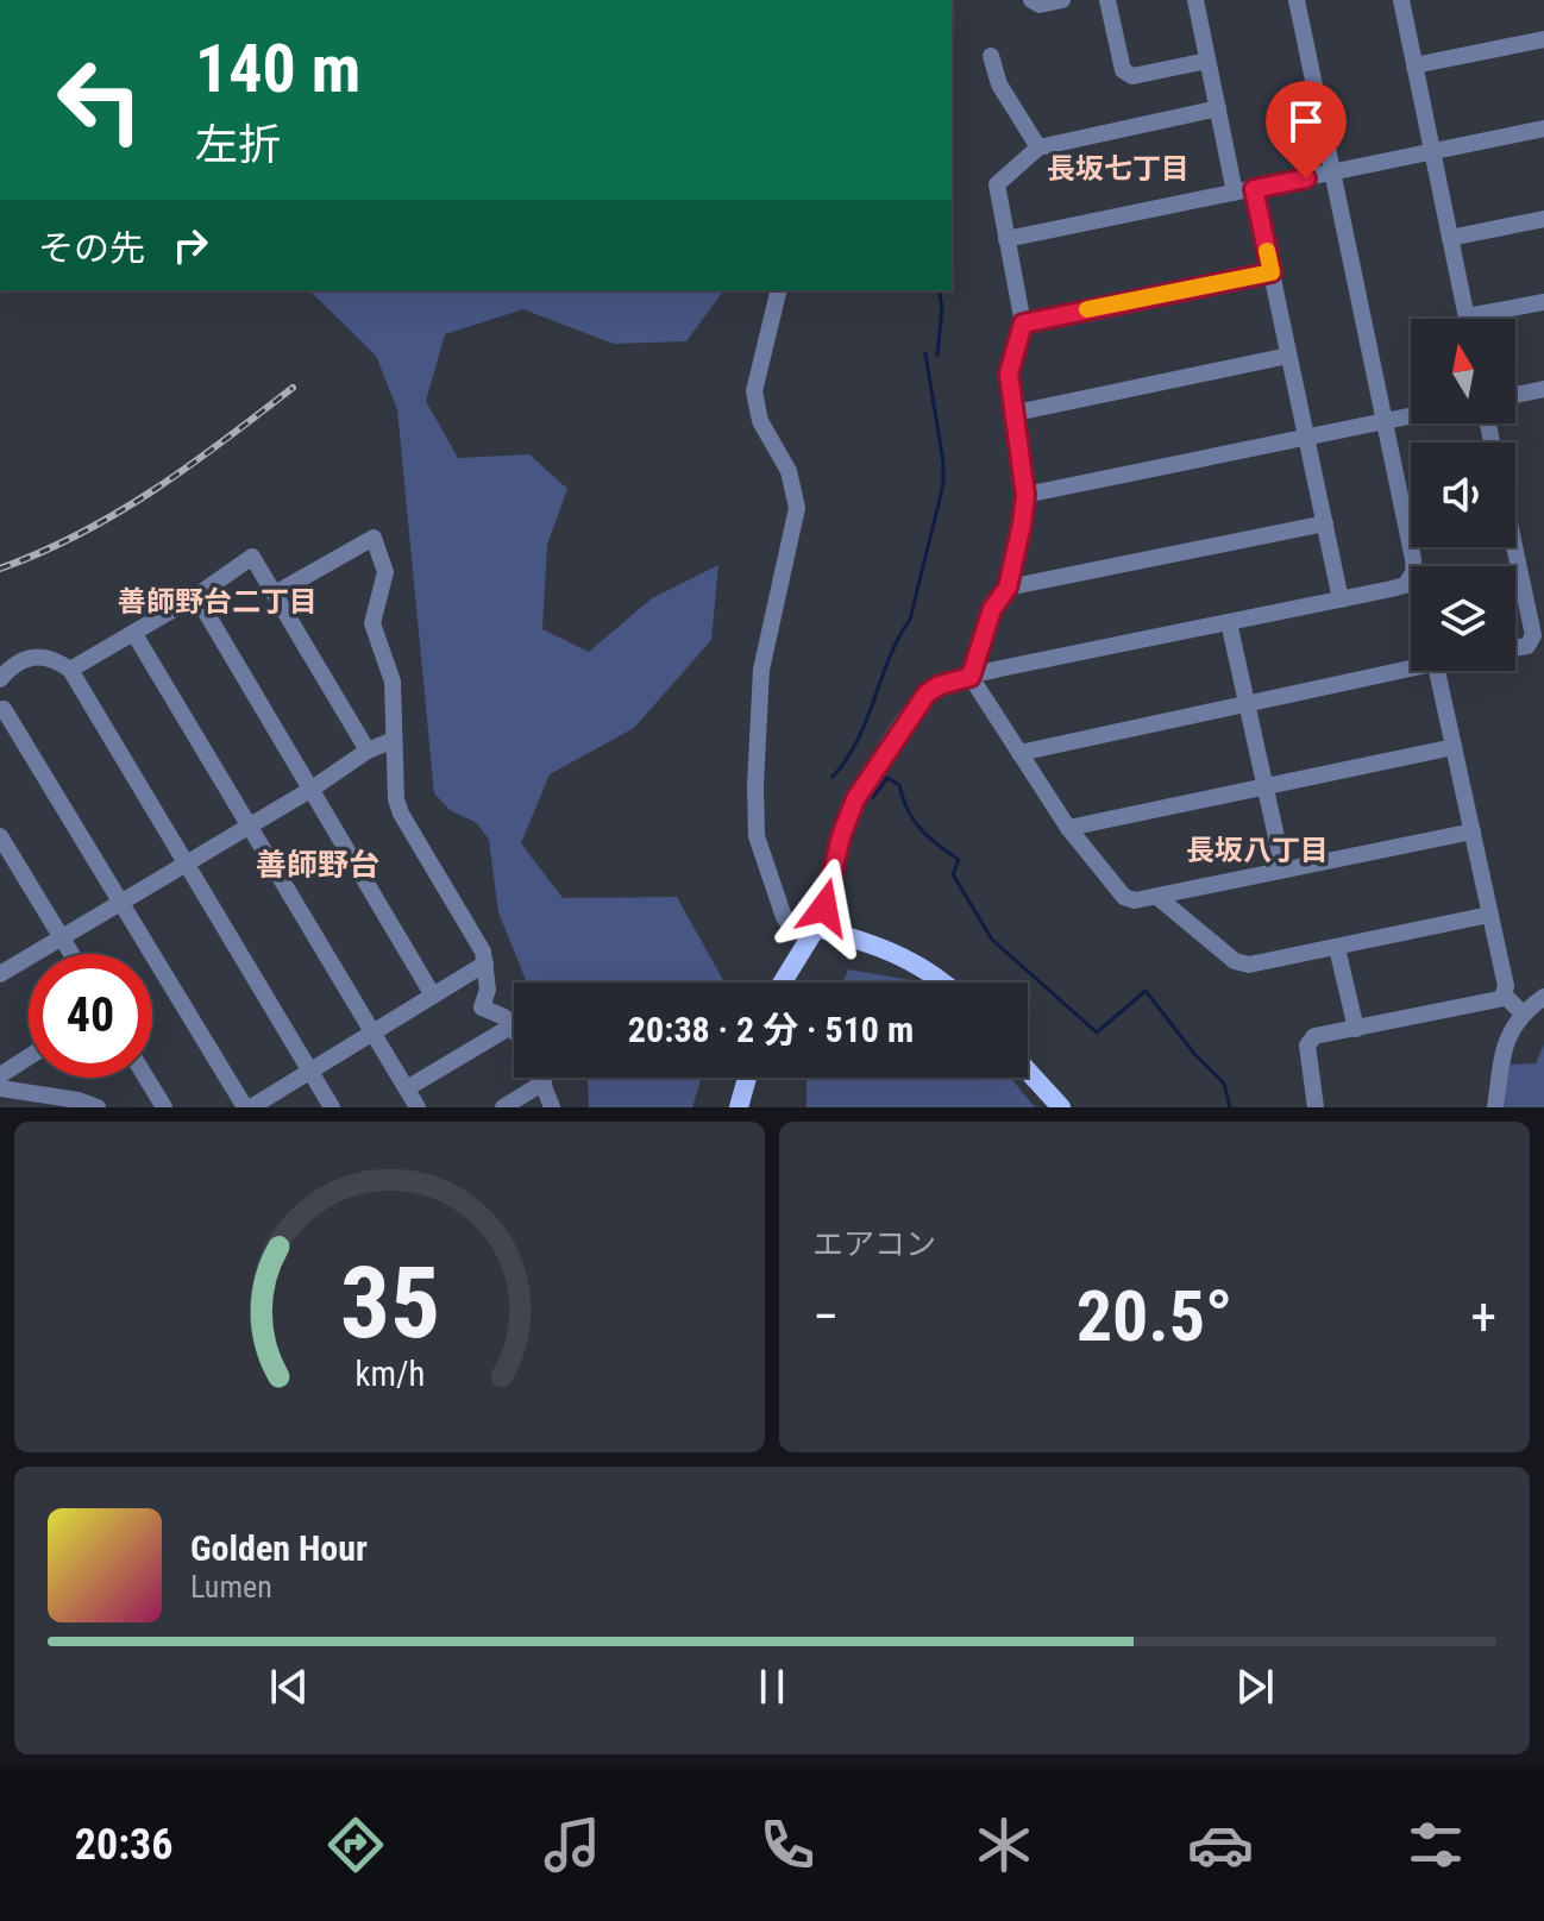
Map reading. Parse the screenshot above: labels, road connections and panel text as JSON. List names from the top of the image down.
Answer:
{
  "districts": [
    "長坂七丁目",
    "善師野台二丁目",
    "長坂八丁目",
    "善師野台"
  ],
  "north": "top",
  "page": {
    "turn": ["140 m", "左折"],
    "then": "その先",
    "limit": "40",
    "trip": "20:38 · 2 分 · 510 m",
    "tile": "エアコン",
    "heat": ["−", "20.5°", "+"],
    "song": ["Golden Hour", "Lumen"],
    "tabs": "20:36",
    "gauge": ["35", "km/h"]
  }
}
